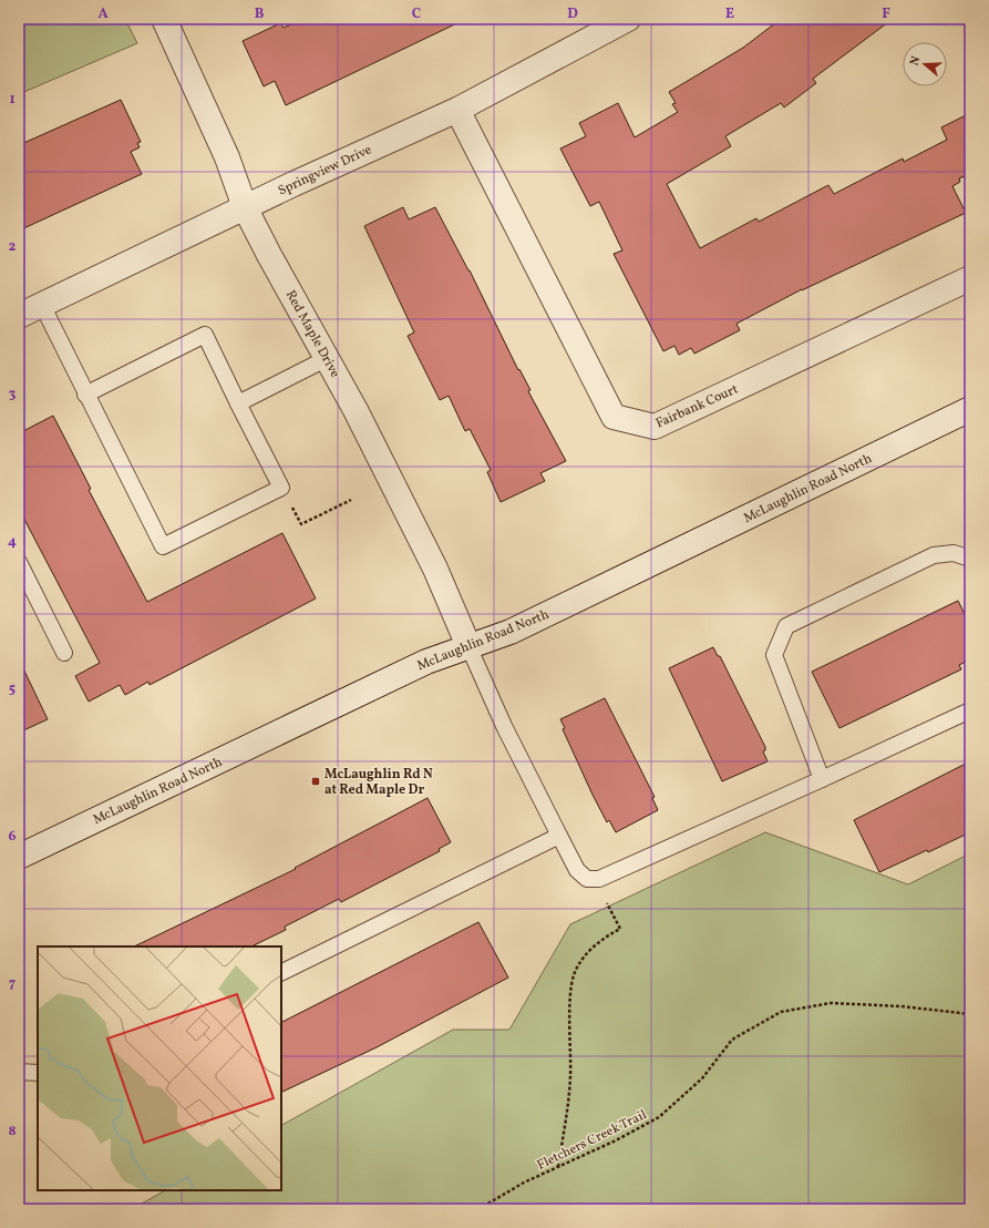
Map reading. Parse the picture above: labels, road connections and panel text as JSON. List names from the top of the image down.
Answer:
{
  "streets": {
    "street": [
      "Springview Drive",
      "Red Maple Drive",
      "Fairbank Court",
      "McLaughlin Road North"
    ],
    "path": ["Fletchers Creek Trail"]
  },
  "crossings": [
    ["Springview Drive", "Red Maple Drive"],
    ["Springview Drive", "Fairbank Court"],
    ["Red Maple Drive", "McLaughlin Road North"]
  ],
  "places": {
    "transit": ["McLaughlin Rd N at Red Maple Dr"]
  },
  "north": "left",
  "grid": {
    "columns": [
      "A",
      "B",
      "C",
      "D",
      "E",
      "F"
    ],
    "rows": [
      "1",
      "2",
      "3",
      "4",
      "5",
      "6",
      "7",
      "8"
    ]
  }
}
